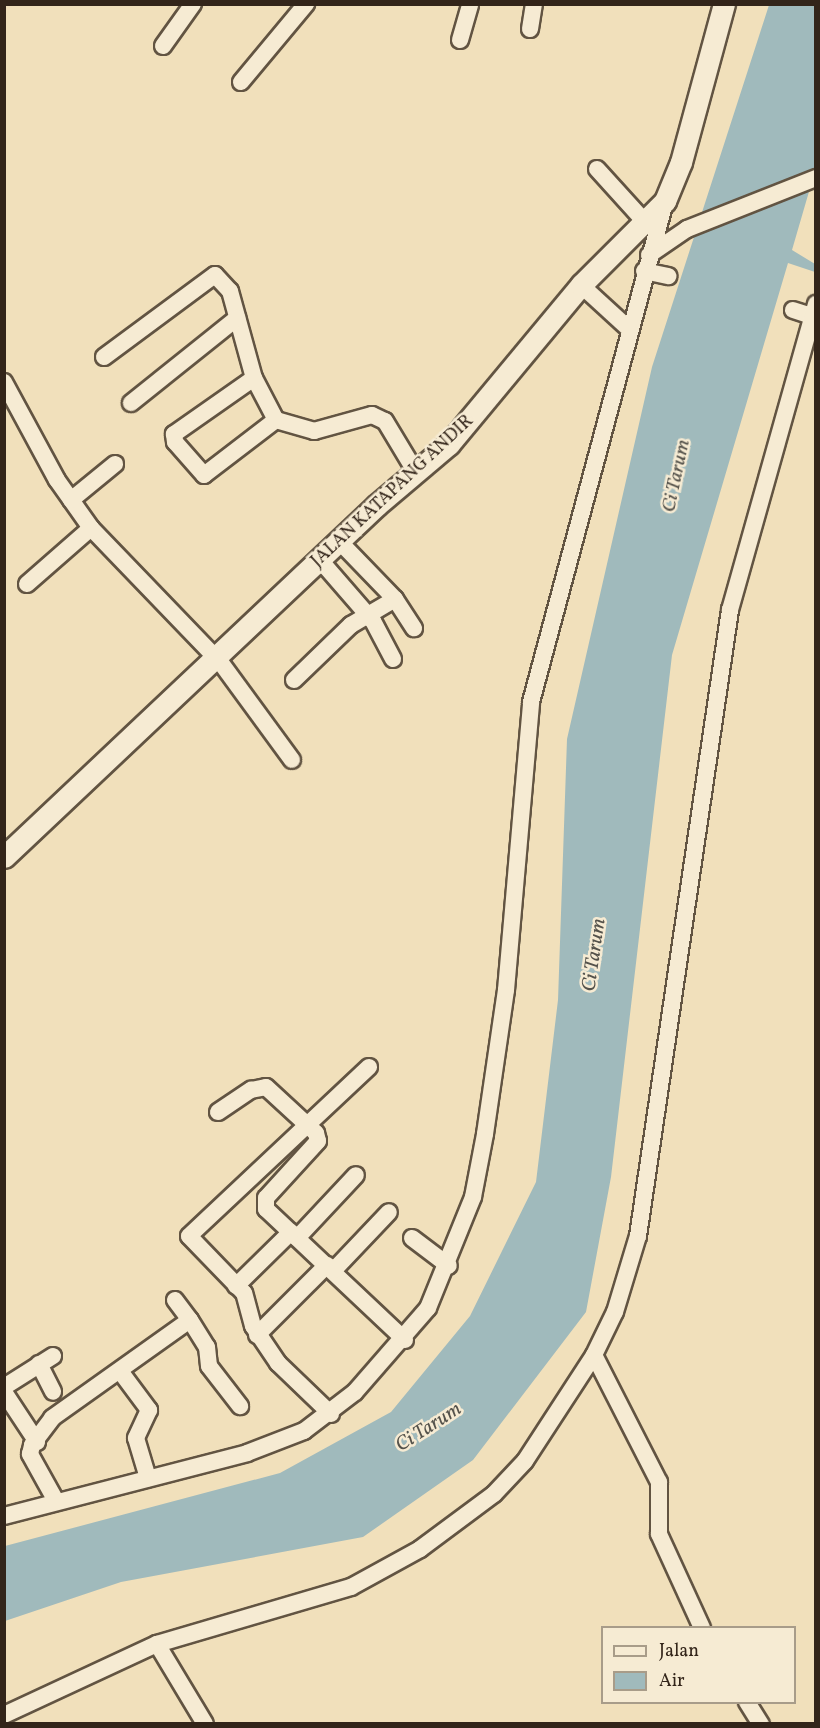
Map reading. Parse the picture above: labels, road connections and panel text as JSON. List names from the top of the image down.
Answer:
{
  "streets": {
    "street": ["JALAN KATAPANG ANDIR"]
  },
  "water": ["Ci Tarum"],
  "legend": ["Jalan", "Air"]
}
